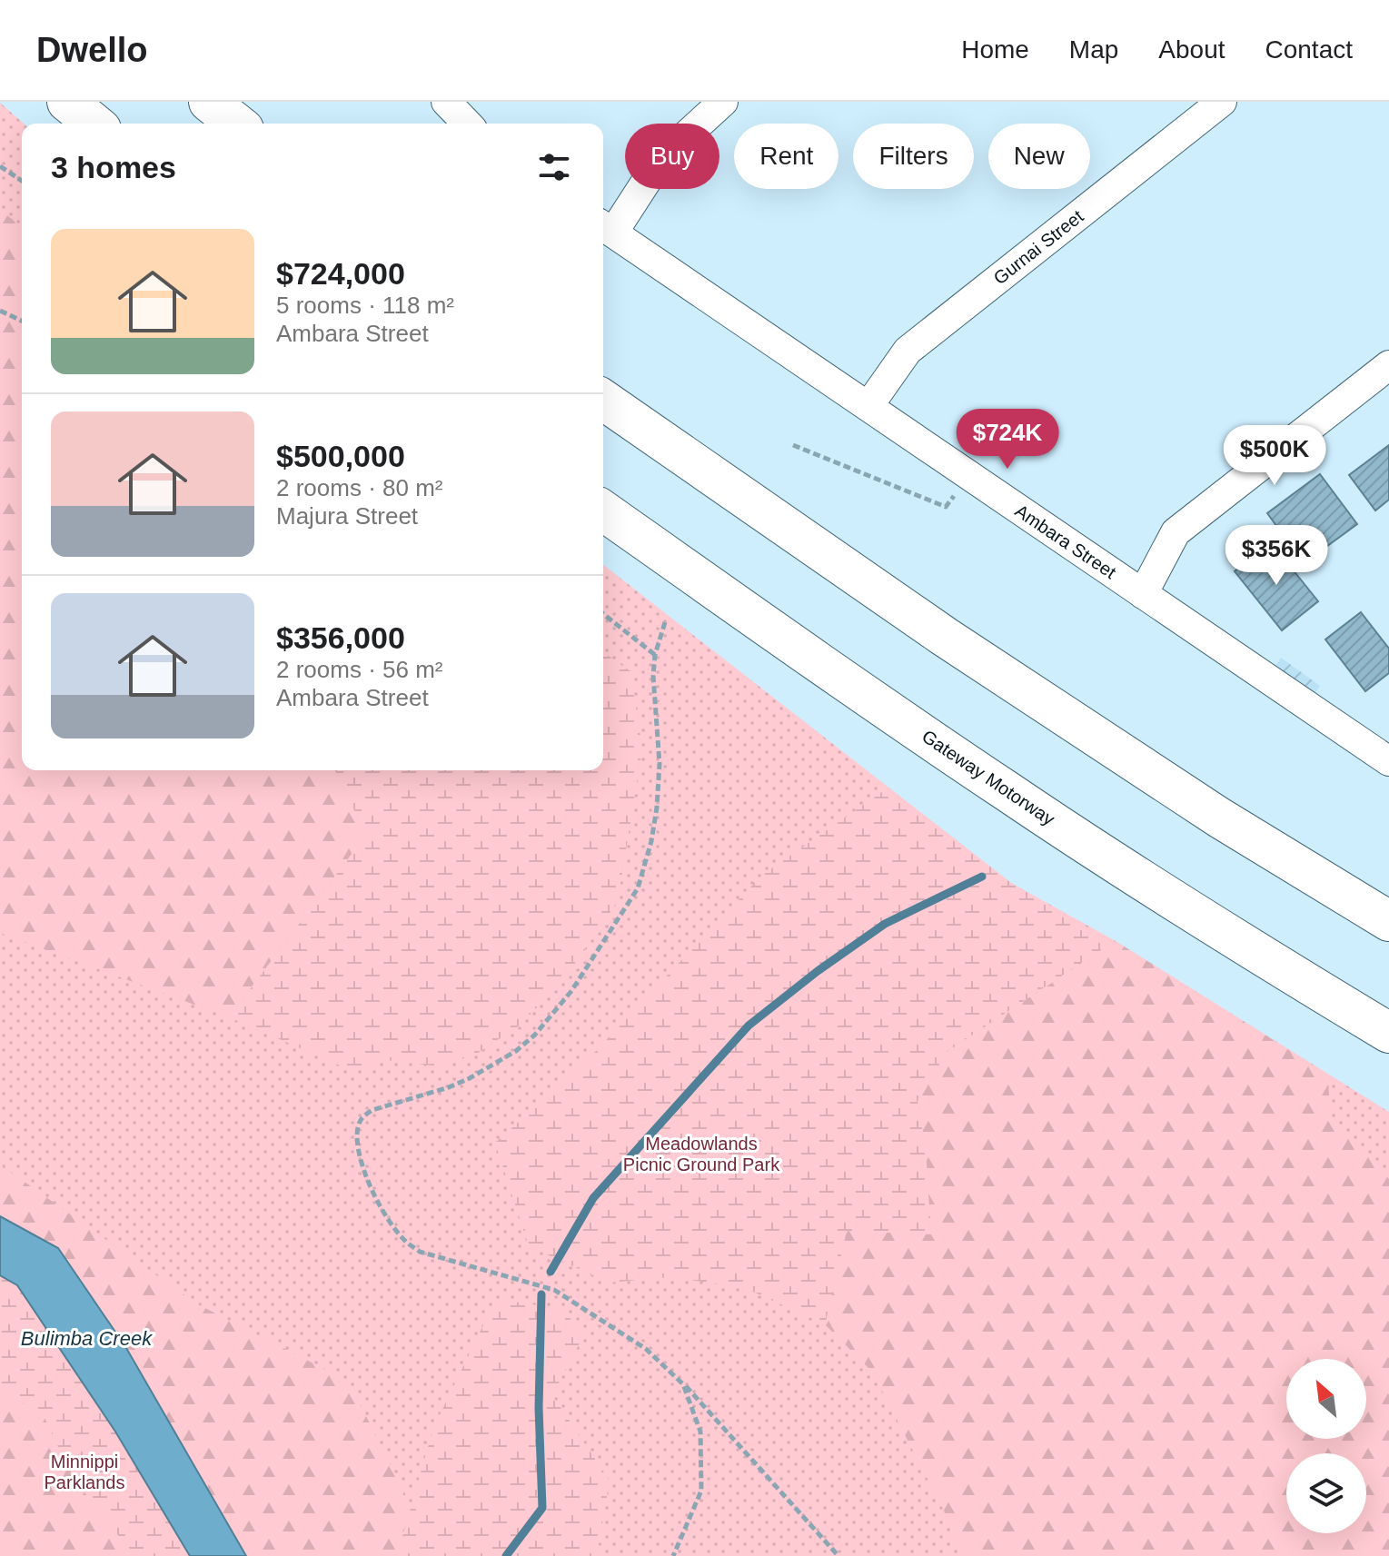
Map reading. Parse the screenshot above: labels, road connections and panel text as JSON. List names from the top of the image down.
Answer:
{
  "streets": {
    "highway": ["Gateway Motorway"],
    "street": ["Gurnai Street", "Ambara Street"]
  },
  "crossings": [
    ["Gurnai Street", "Ambara Street"]
  ],
  "water": ["Bulimba Creek"],
  "parks": ["Meadowlands Picnic Ground Park", "Minnippi Parklands"],
  "north": "top left",
  "page": {
    "header": "Dwello",
    "nav": [
      "Home",
      "Map",
      "About",
      "Contact"
    ],
    "chip": [
      "Buy",
      "Rent",
      "Filters",
      "New"
    ],
    "heading": "3 homes",
    "list": [
      {
        "name": "$724,000",
        "note": "5 rooms · 118 m² · Ambara Street"
      },
      {
        "name": "$500,000",
        "note": "2 rooms · 80 m² · Majura Street"
      },
      {
        "name": "$356,000",
        "note": "2 rooms · 56 m² · Ambara Street"
      }
    ],
    "price": ["$724K", "$500K", "$356K"]
  }
}
